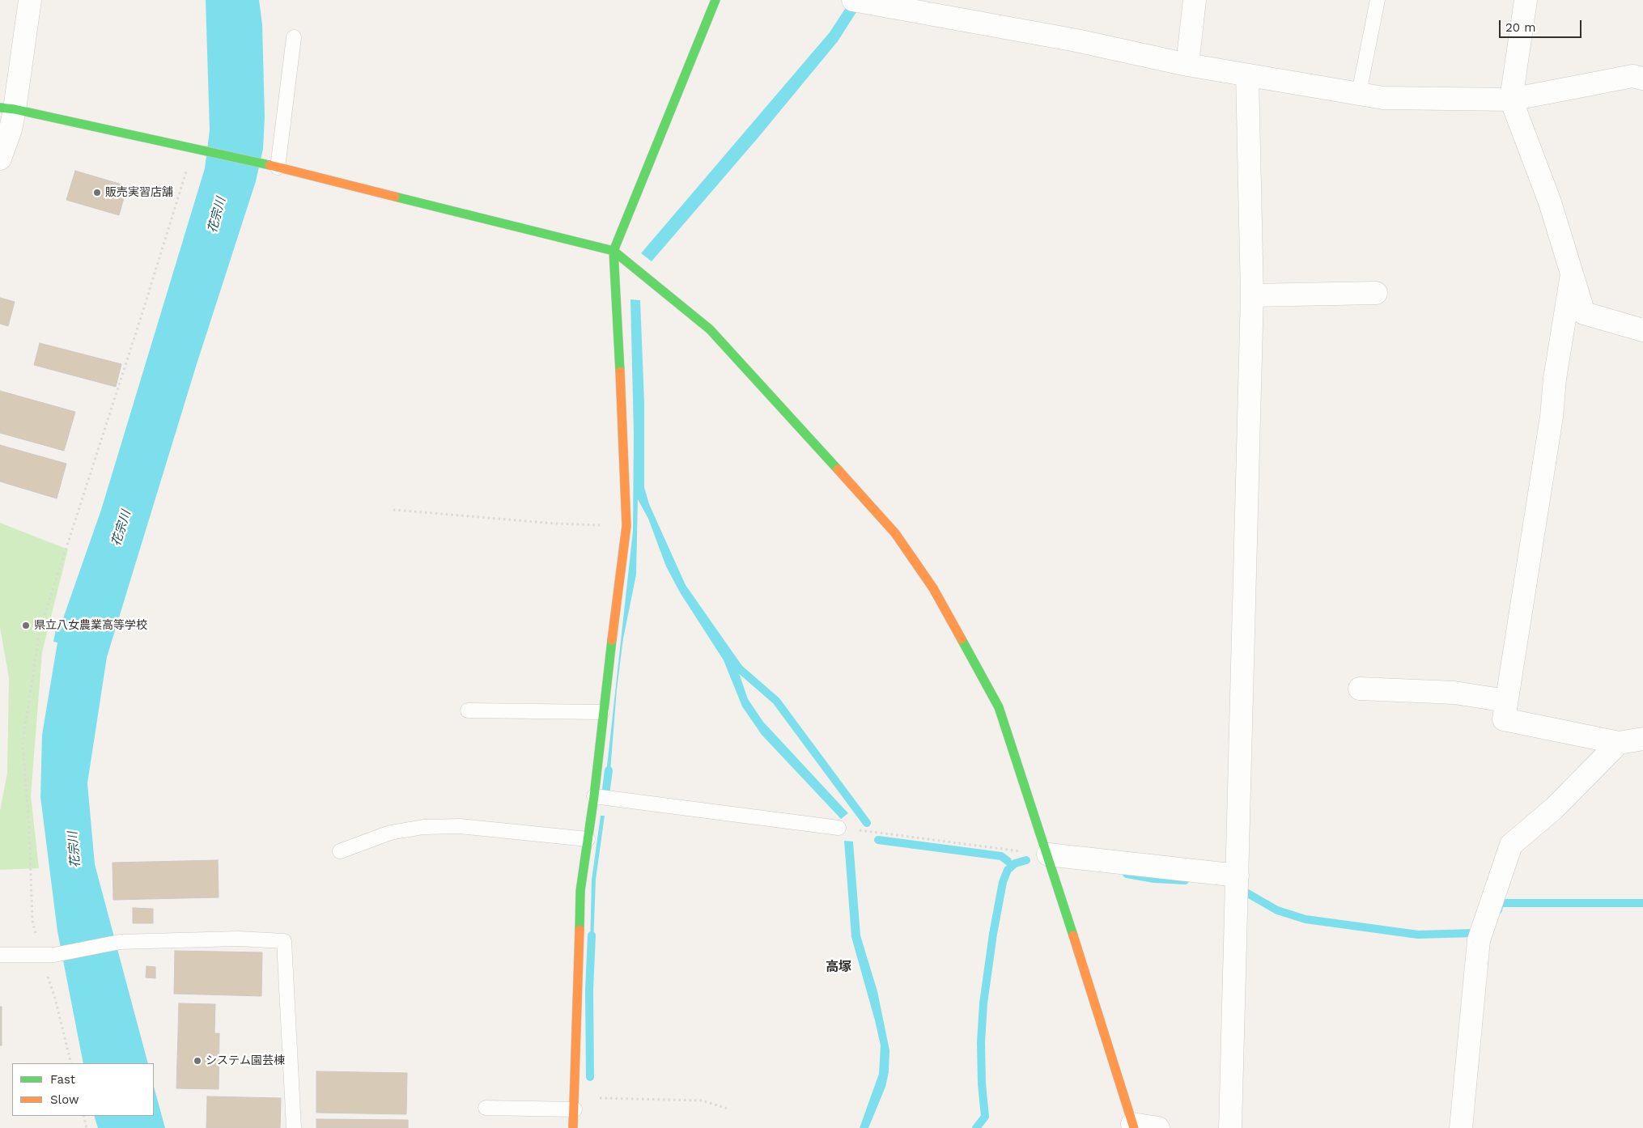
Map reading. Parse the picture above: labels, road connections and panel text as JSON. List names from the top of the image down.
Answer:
{
  "districts": ["高塚"],
  "water": ["花宗川"],
  "places": ["販売実習店舗", "県立八女農業高等学校", "システム園芸棟"],
  "legend": ["Fast", "Slow"],
  "scale_bar": "20 m"
}
